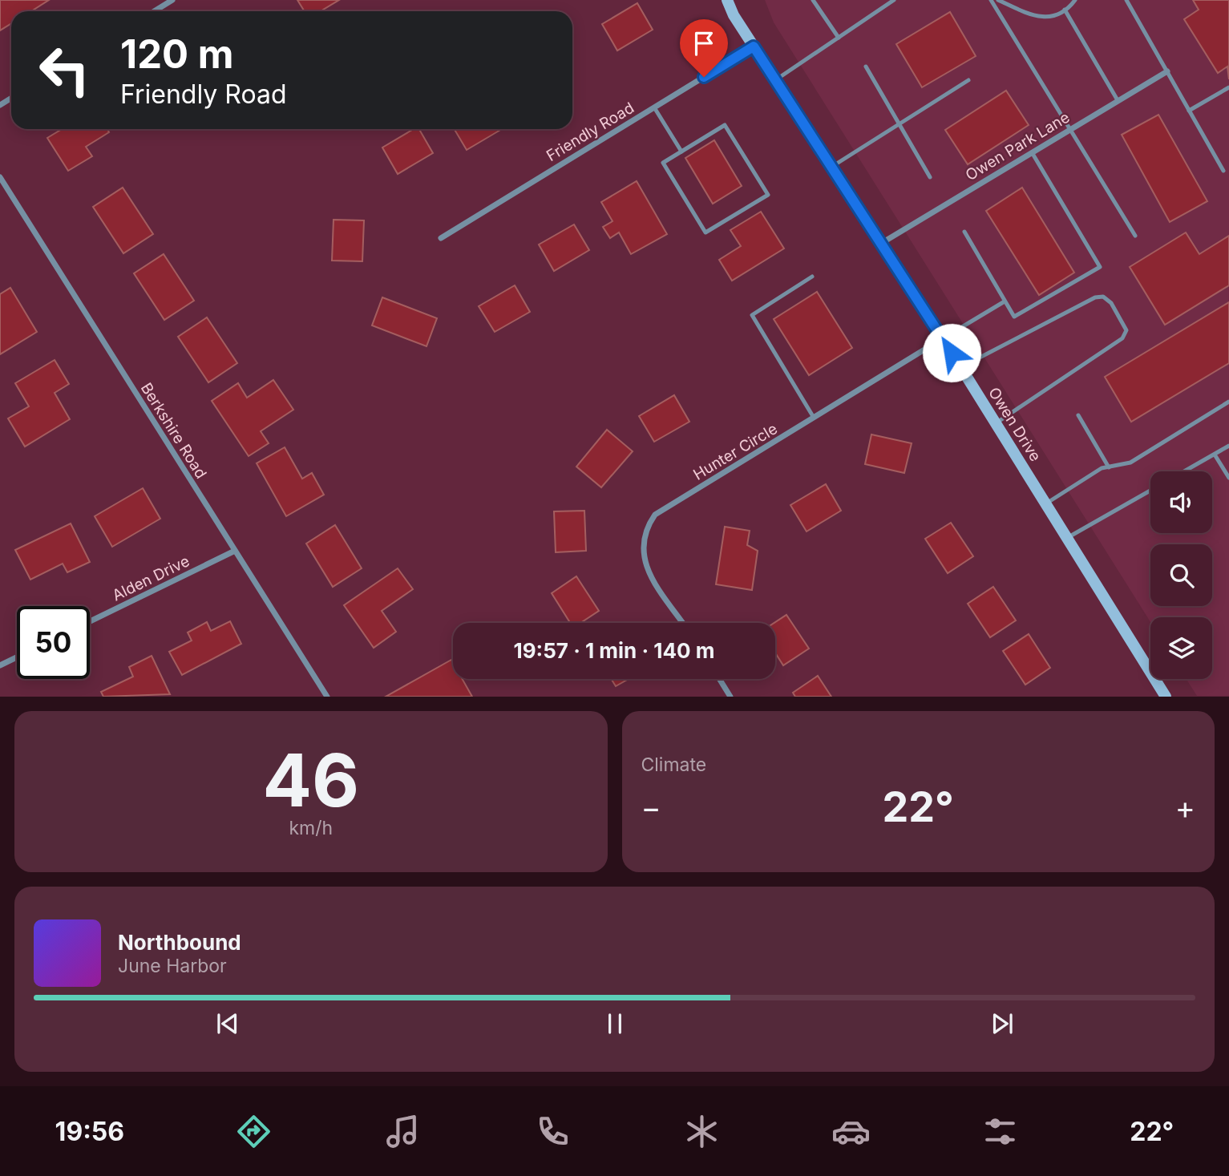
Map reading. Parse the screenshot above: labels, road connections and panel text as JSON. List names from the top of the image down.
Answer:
{
  "streets": {
    "main road": ["Owen Drive"],
    "street": [
      "Friendly Road",
      "Owen Park Lane",
      "Berkshire Road",
      "Hunter Circle",
      "Alden Drive"
    ]
  },
  "crossings": [
    ["Friendly Road", "Owen Drive"],
    ["Owen Park Lane", "Owen Drive"],
    ["Owen Drive", "Hunter Circle"],
    ["Berkshire Road", "Alden Drive"]
  ],
  "page": {
    "turn": ["120 m", "Friendly Road"],
    "limit": "50",
    "trip": "19:57 · 1 min · 140 m",
    "tile": [
      ["46", "km/h"],
      "Climate"
    ],
    "heat": ["−", "22°", "+"],
    "song": ["Northbound", "June Harbor"],
    "tabs": ["19:56", "22°"]
  }
}
